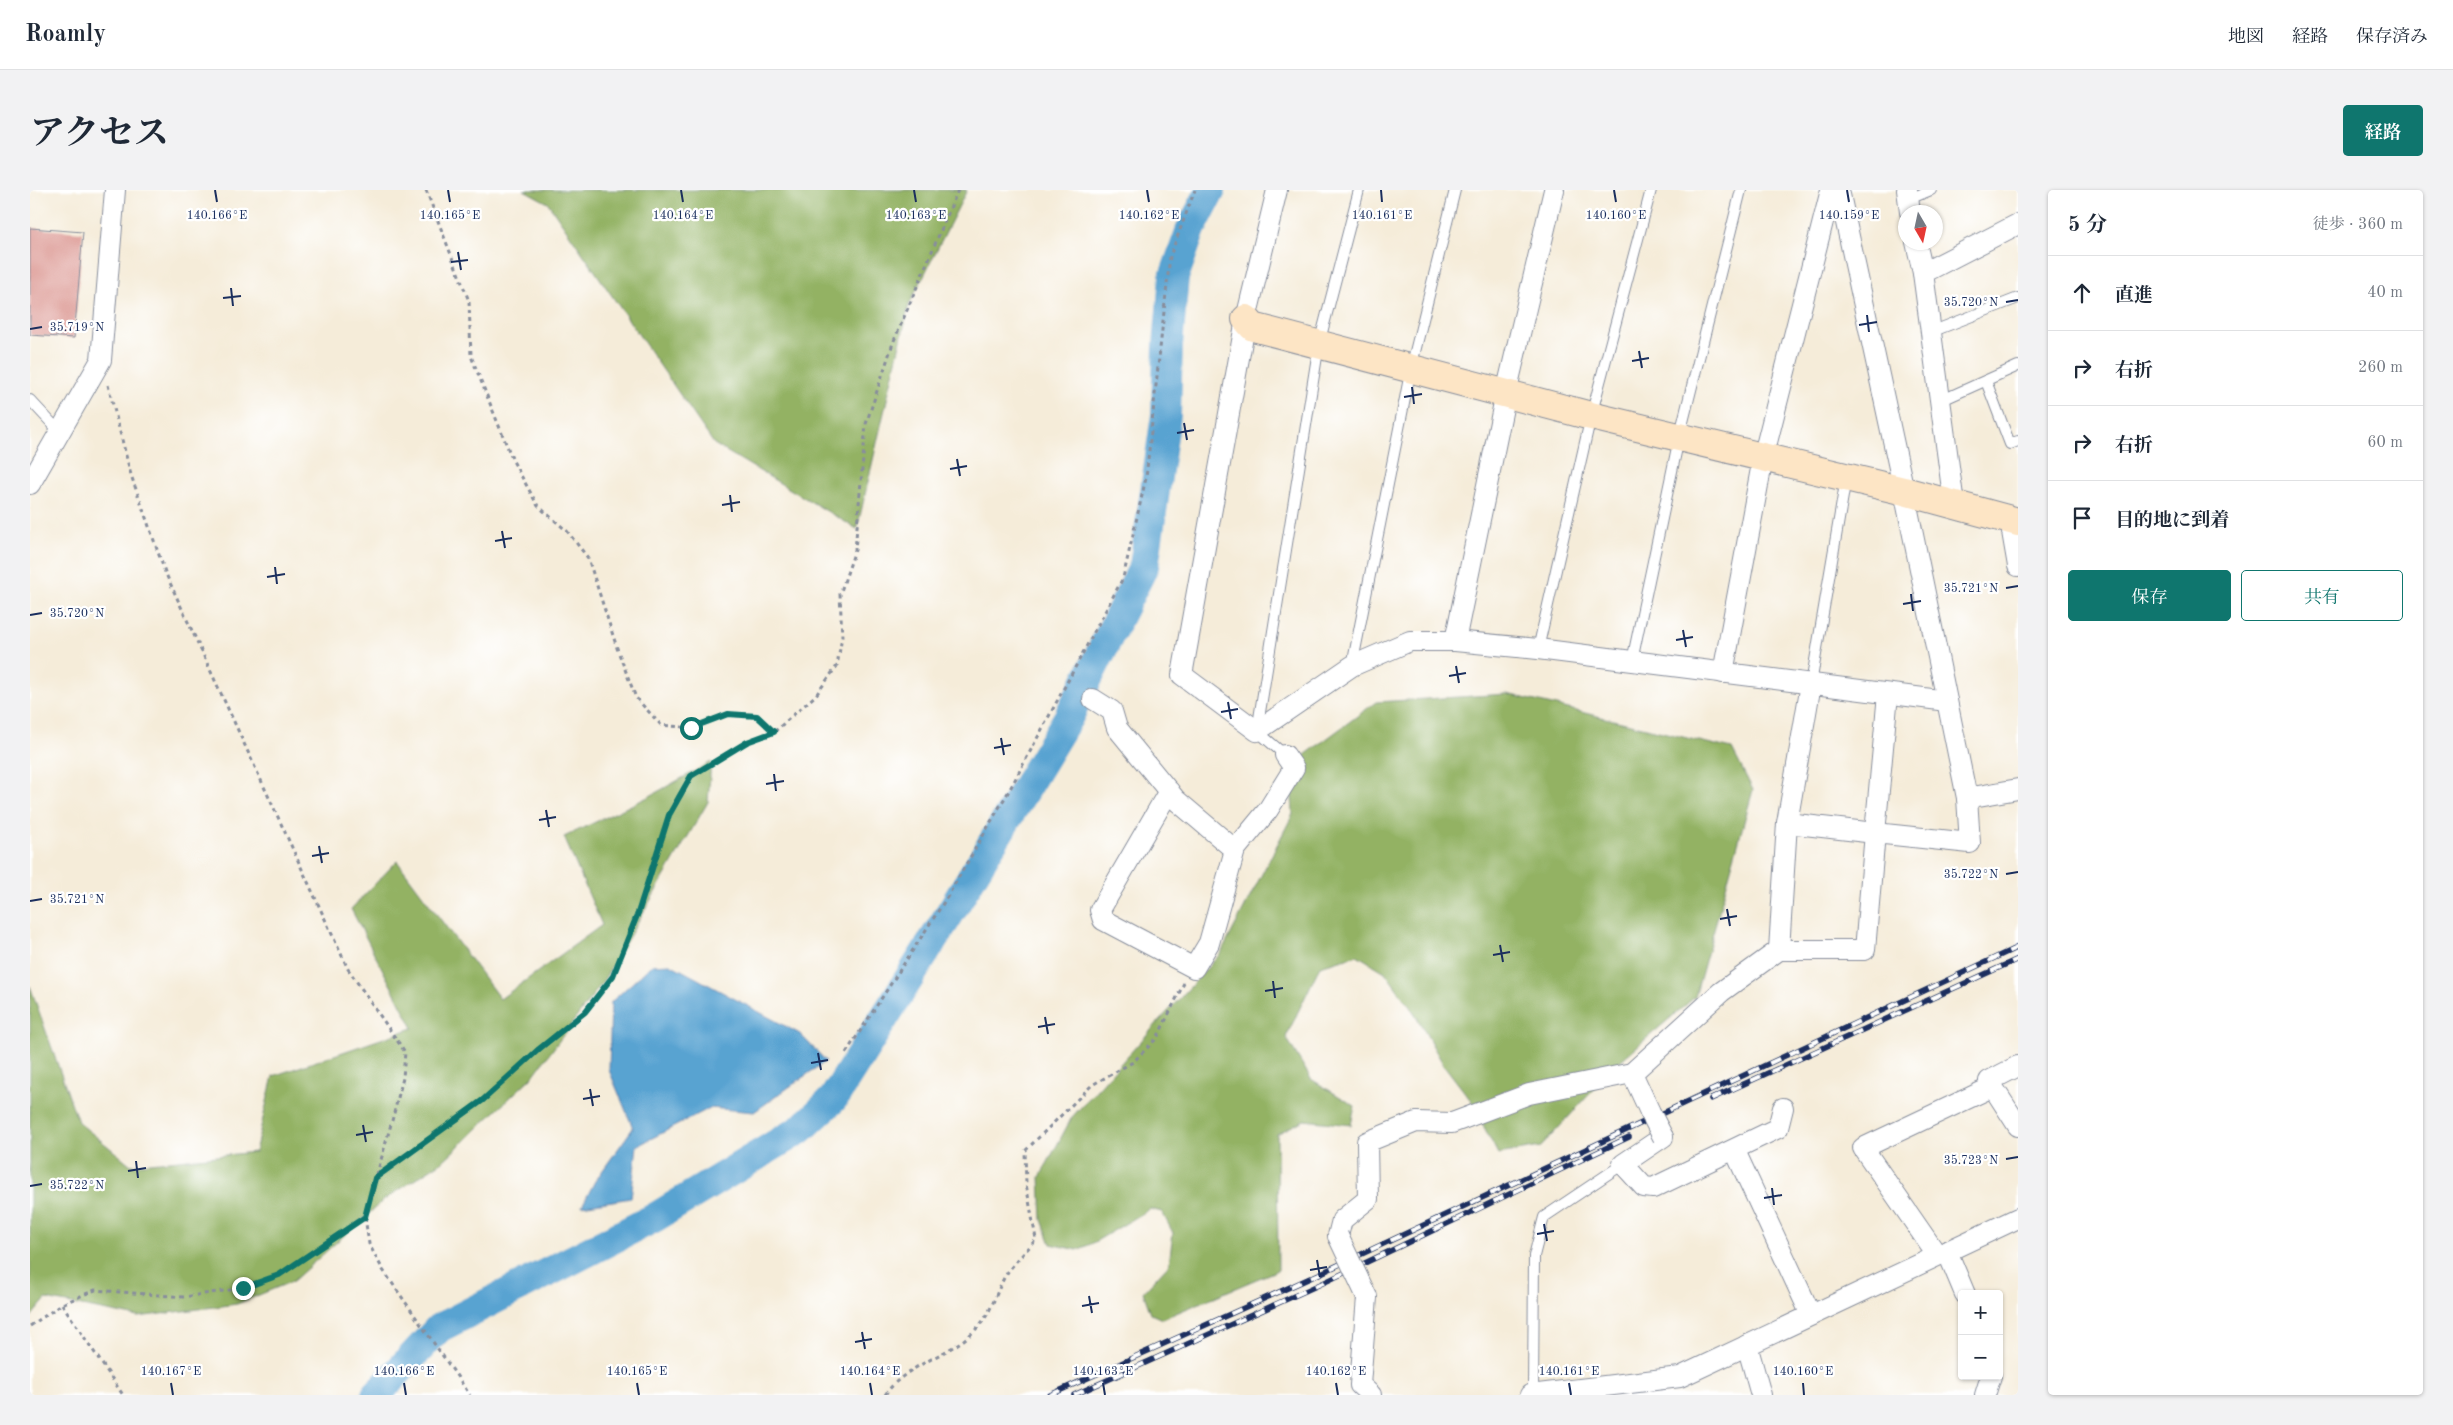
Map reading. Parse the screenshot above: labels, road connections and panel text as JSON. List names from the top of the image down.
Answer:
{
  "north": "bottom",
  "page": {
    "header": "Roamly",
    "nav": ["地図", "経路", "保存済み"],
    "title": "アクセス",
    "buttons": [
      "経路",
      ["保存", "共有"]
    ],
    "heading": ["5 分", "徒歩 · 360 m"],
    "list": [
      ["直進", "40 m"],
      ["右折", "260 m"],
      ["右折", "60 m"],
      "目的地に到着"
    ],
    "map_buttons": ["+", "−"]
  },
  "coordinates": [
    "140.166°E",
    "140.165°E",
    "140.164°E",
    "140.163°E",
    "140.162°E",
    "140.161°E",
    "140.160°E",
    "140.159°E",
    "35.720°N",
    "35.719°N",
    "35.721°N",
    "35.722°N",
    "35.723°N",
    "140.167°E"
  ]
}
